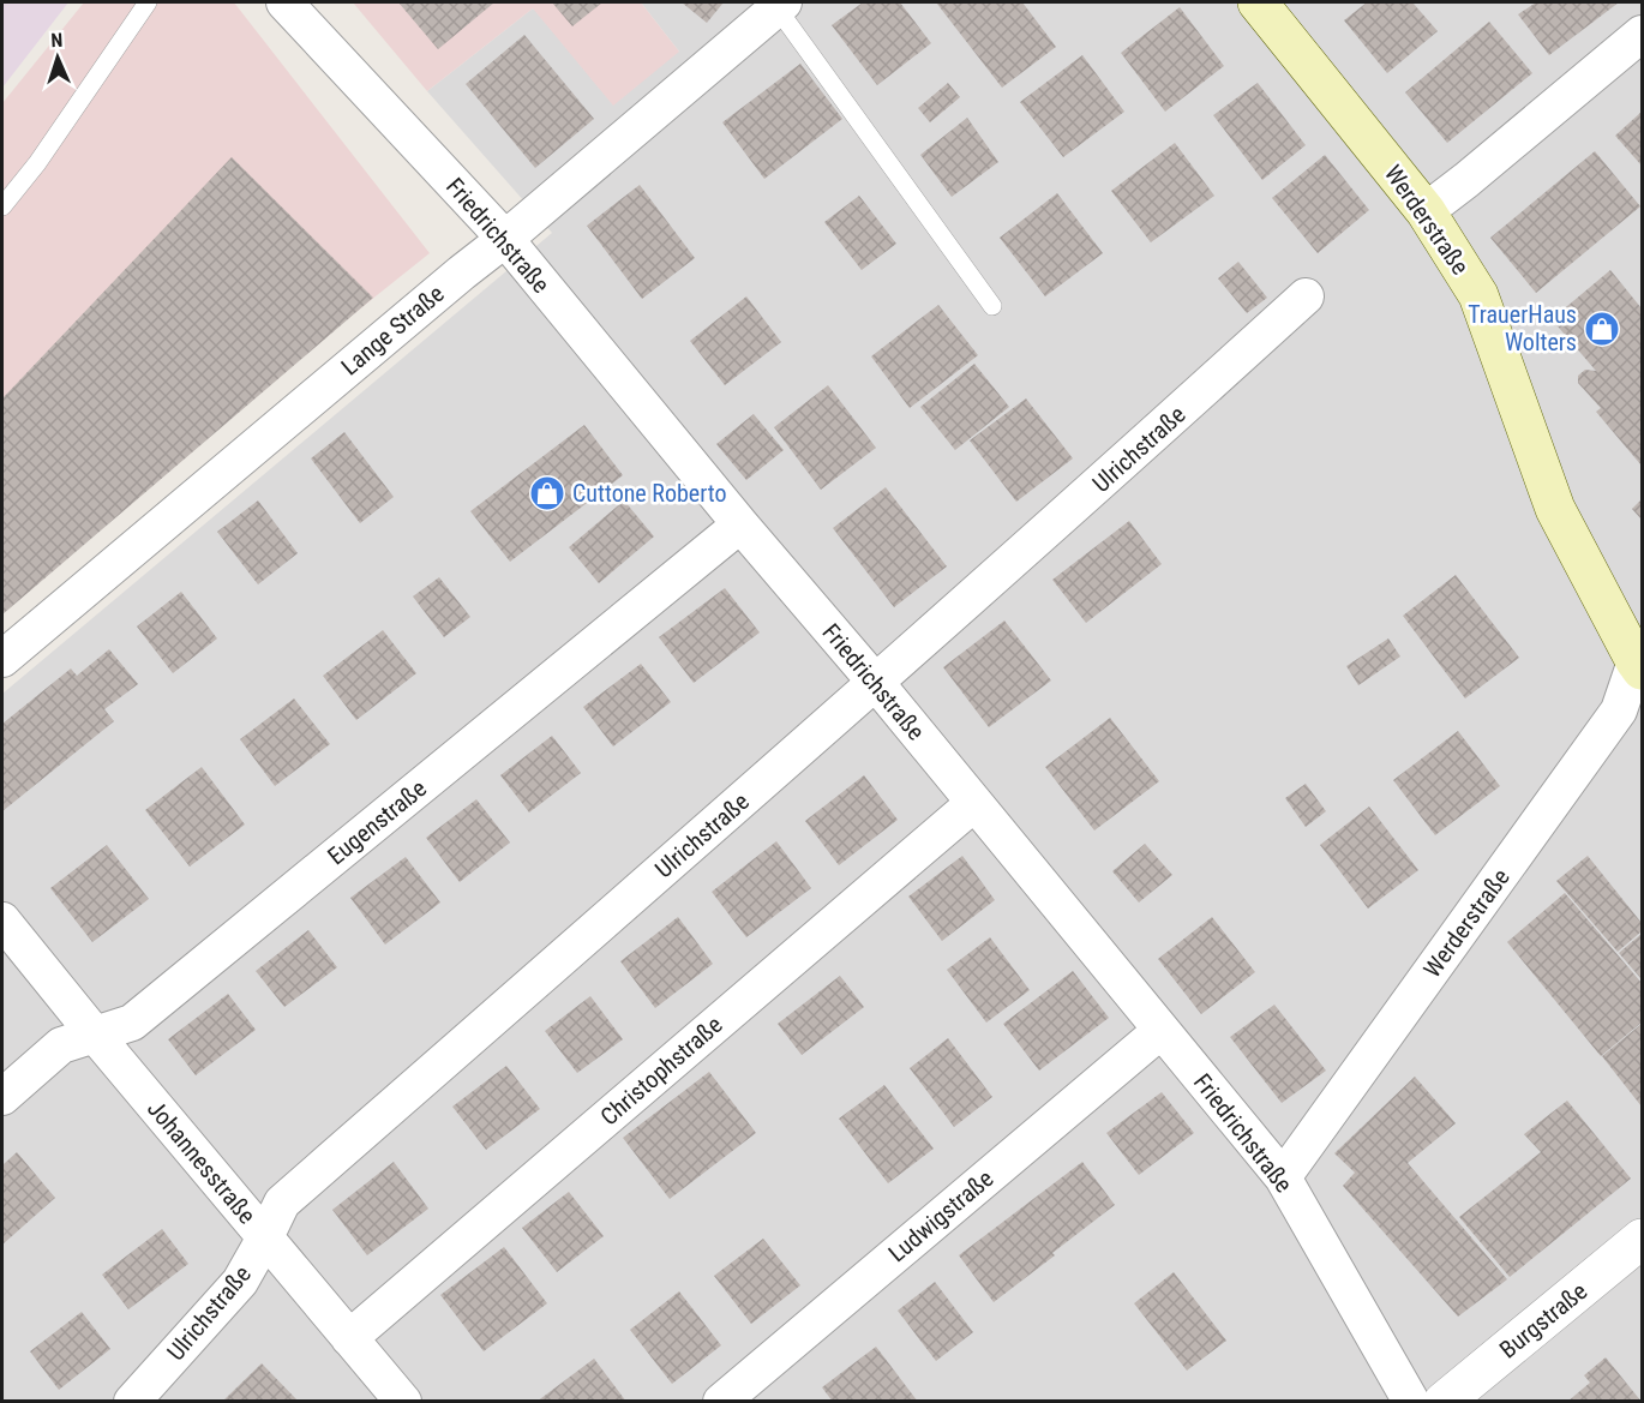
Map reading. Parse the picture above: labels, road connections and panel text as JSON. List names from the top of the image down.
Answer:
{
  "streets": {
    "main road": ["Werderstraße"],
    "street": [
      "Friedrichstraße",
      "Lange Straße",
      "Ulrichstraße",
      "Eugenstraße",
      "Christophstraße",
      "Johannesstraße",
      "Ludwigstraße",
      "Burgstraße"
    ]
  },
  "crossings": [
    ["Werderstraße", "Friedrichstraße"],
    ["Friedrichstraße", "Lange Straße"],
    ["Friedrichstraße", "Ulrichstraße"],
    ["Friedrichstraße", "Eugenstraße"],
    ["Friedrichstraße", "Christophstraße"],
    ["Friedrichstraße", "Ludwigstraße"],
    ["Ulrichstraße", "Johannesstraße"],
    ["Eugenstraße", "Johannesstraße"],
    ["Christophstraße", "Johannesstraße"]
  ],
  "places": {
    "shop": ["TrauerHaus Wolters", "Cuttone Roberto"]
  },
  "north": "top"
}
